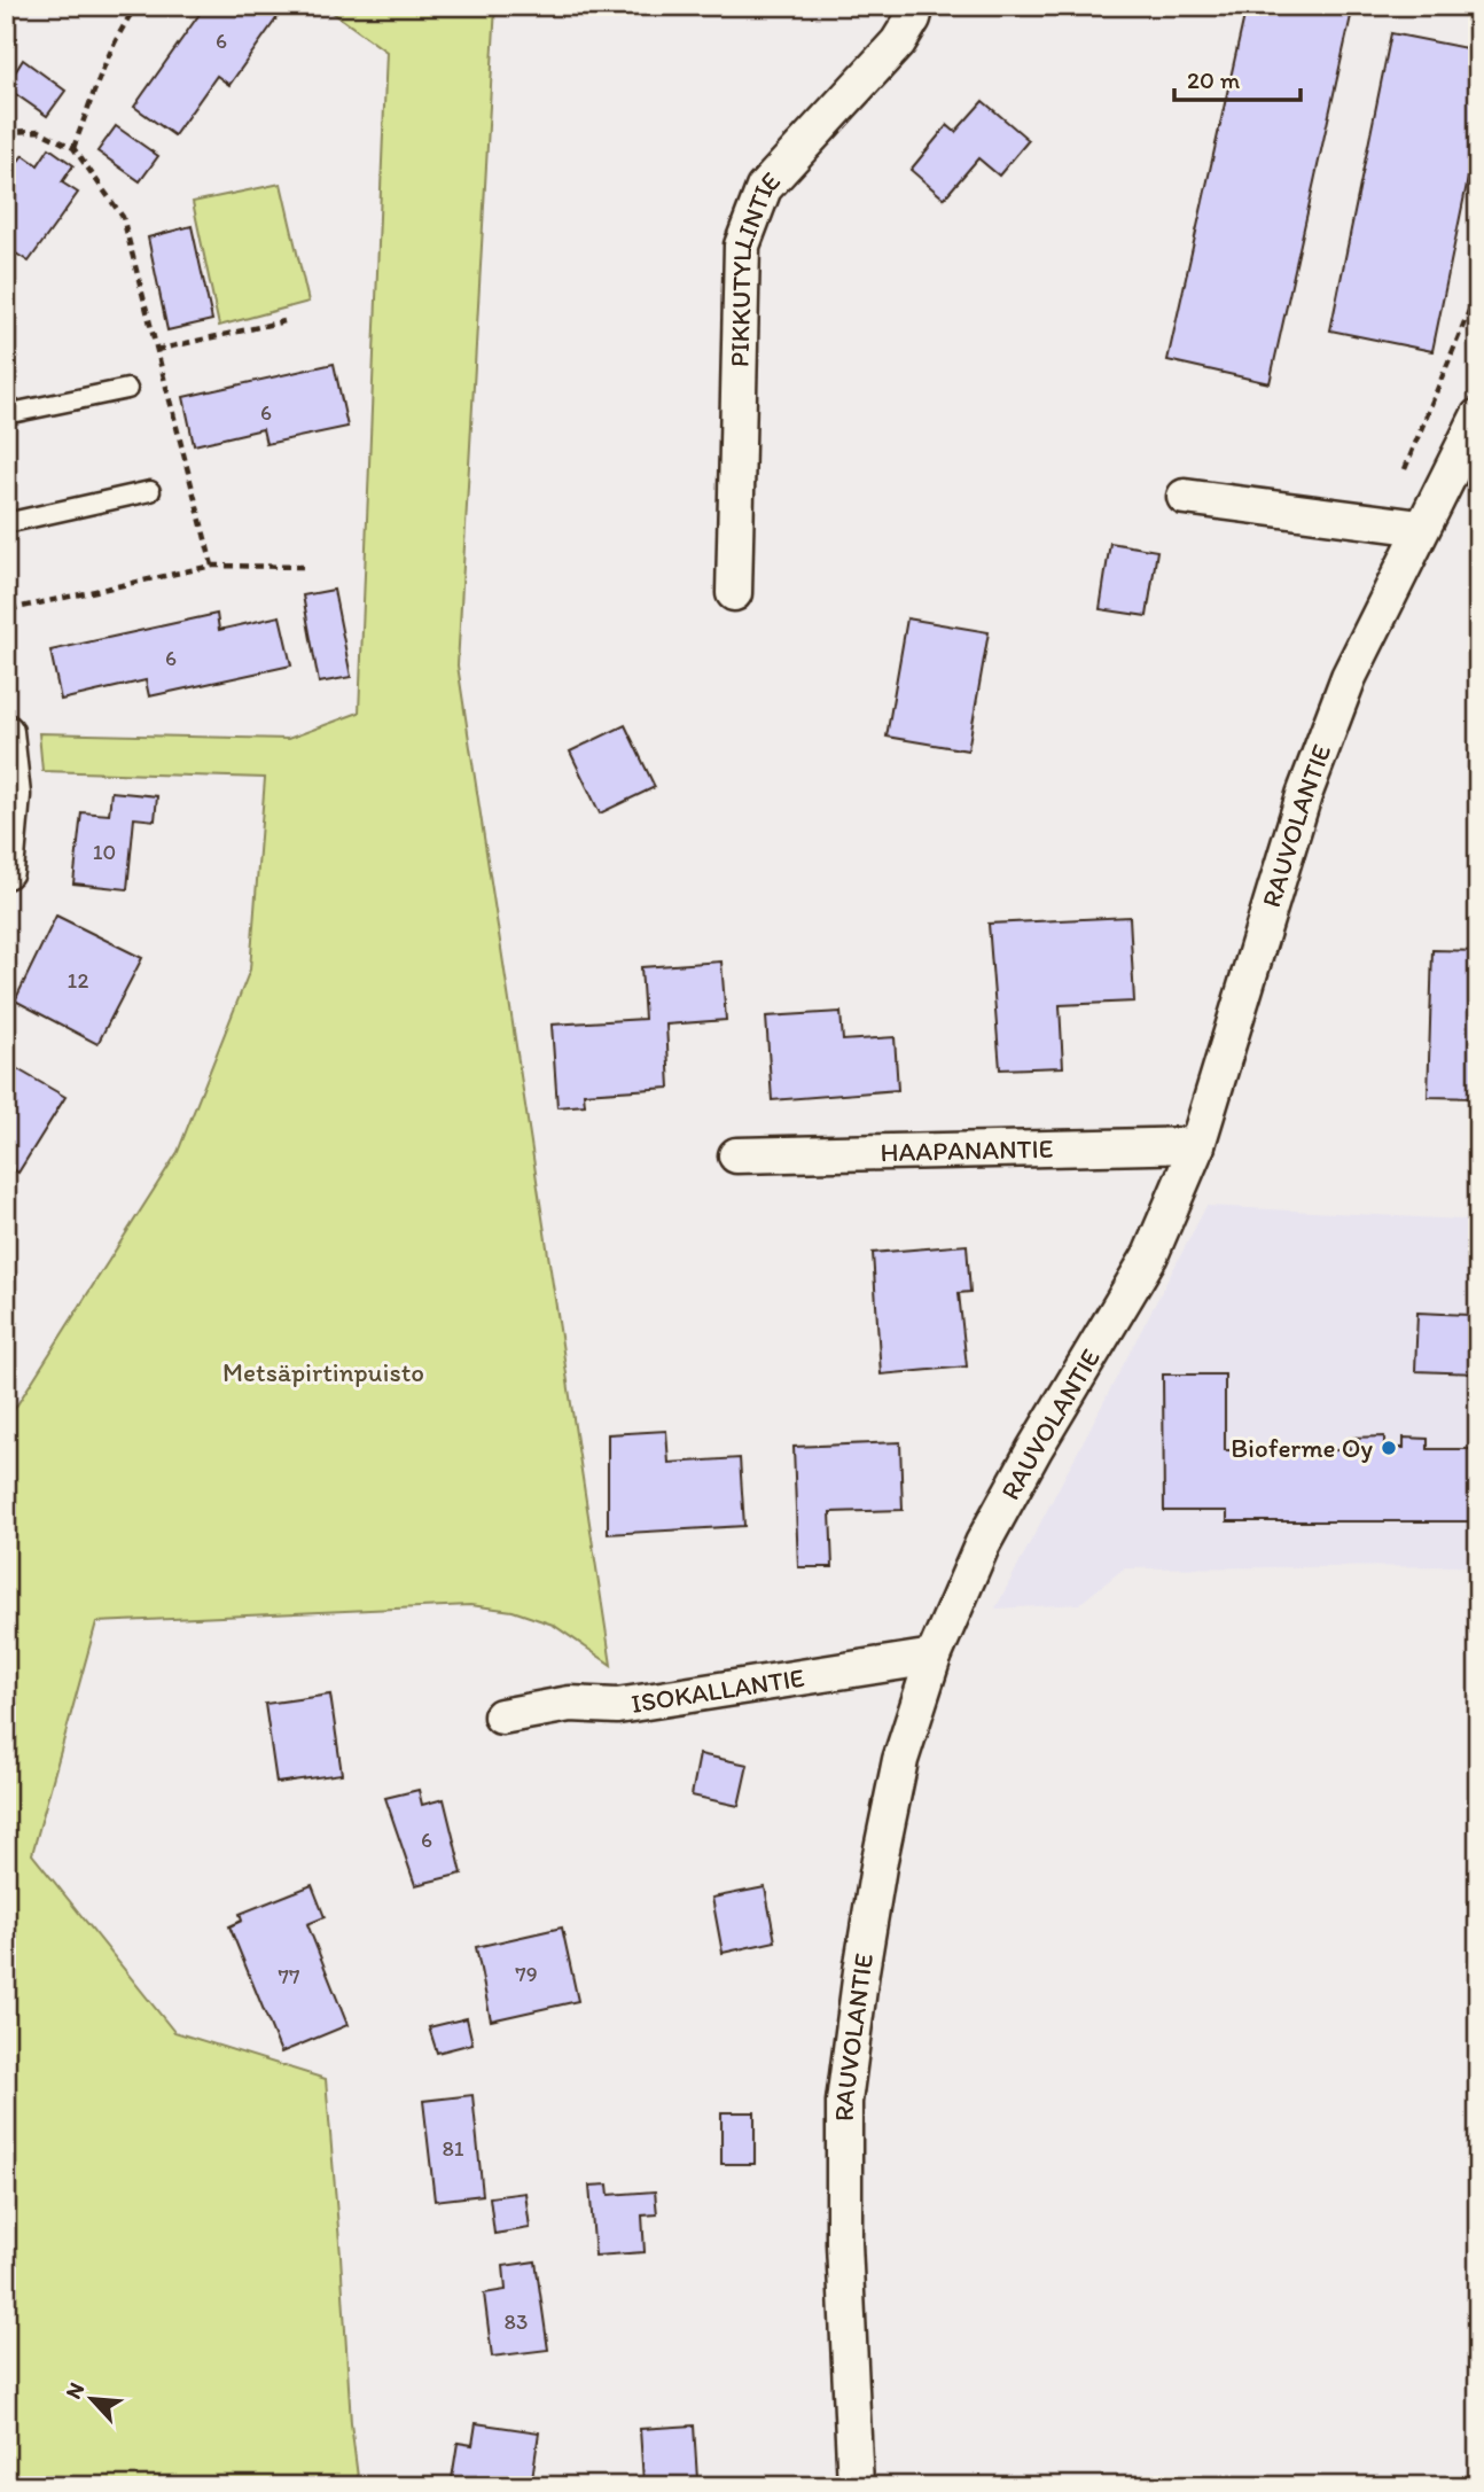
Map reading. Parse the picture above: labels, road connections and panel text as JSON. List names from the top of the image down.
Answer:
{
  "streets": {
    "street": [
      "PIKKUTYLLINTIE",
      "RAUVOLANTIE",
      "HAAPANANTIE",
      "ISOKALLANTIE"
    ]
  },
  "crossings": [
    ["RAUVOLANTIE", "HAAPANANTIE"],
    ["RAUVOLANTIE", "ISOKALLANTIE"]
  ],
  "parks": ["Metsäpirtinpuisto"],
  "places": ["Bioferme Oy"],
  "house_numbers": [
    "6",
    "6",
    "6",
    "10",
    "12",
    "6",
    "79",
    "77",
    "81",
    "83"
  ],
  "scale_bar": "20 m",
  "north": "top left"
}
